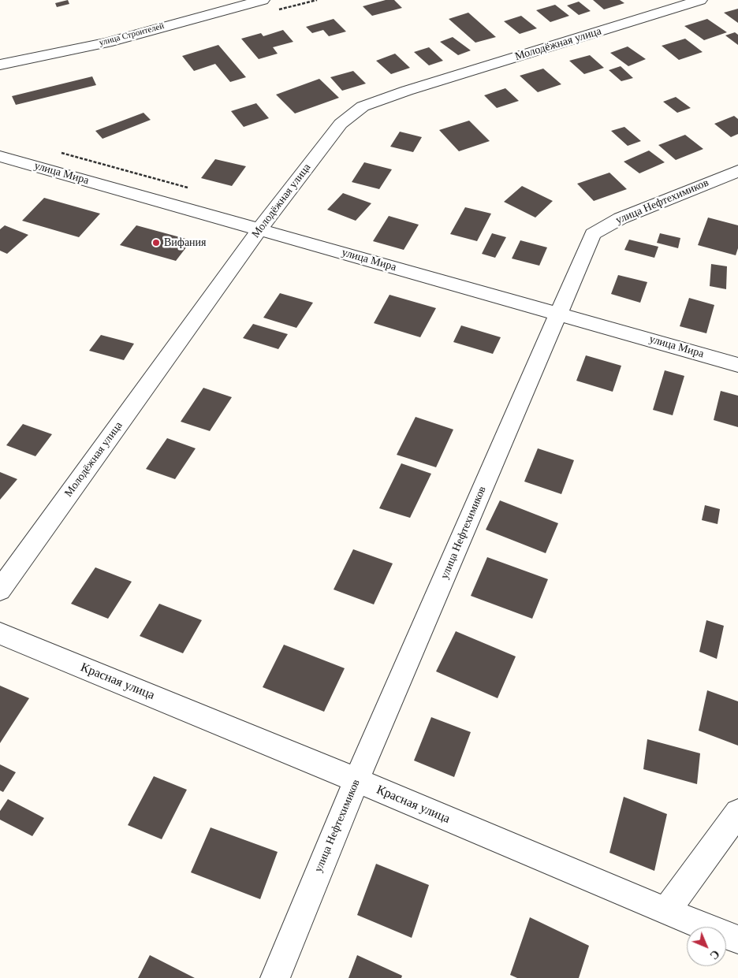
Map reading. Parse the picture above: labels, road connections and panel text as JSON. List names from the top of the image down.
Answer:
{
  "streets": {
    "street": [
      "улица Строителей",
      "Молодёжная улица",
      "улица Мира",
      "улица Нефтехимиков",
      "Красная улица"
    ]
  },
  "crossings": [
    ["Молодёжная улица", "улица Мира"],
    ["улица Мира", "улица Нефтехимиков"],
    ["улица Нефтехимиков", "Красная улица"]
  ],
  "places": ["Вифания"],
  "north": "bottom right"
}
